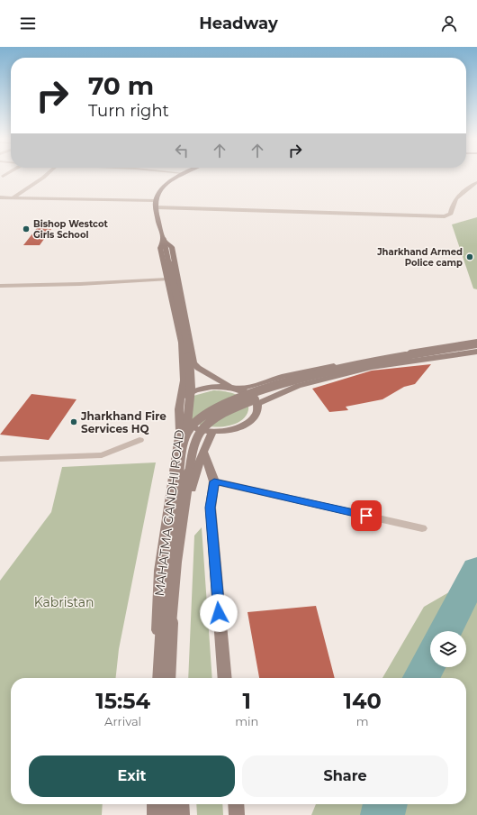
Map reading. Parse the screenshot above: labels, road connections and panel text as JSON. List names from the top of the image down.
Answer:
{
  "streets": {
    "main road": ["MAHATMA GANDHI ROAD"]
  },
  "parks": ["Kabristan"],
  "places": ["Bishop Westcot Girls School", "Jharkhand Armed Police camp", "Jharkhand Fire Services HQ"],
  "page": {
    "header": "Headway",
    "turn": ["70 m", "Turn right"],
    "eta": [
      "15:54",
      "Arrival",
      "1",
      "min",
      "140",
      "m"
    ],
    "buttons": ["Exit", "Share"]
  }
}
